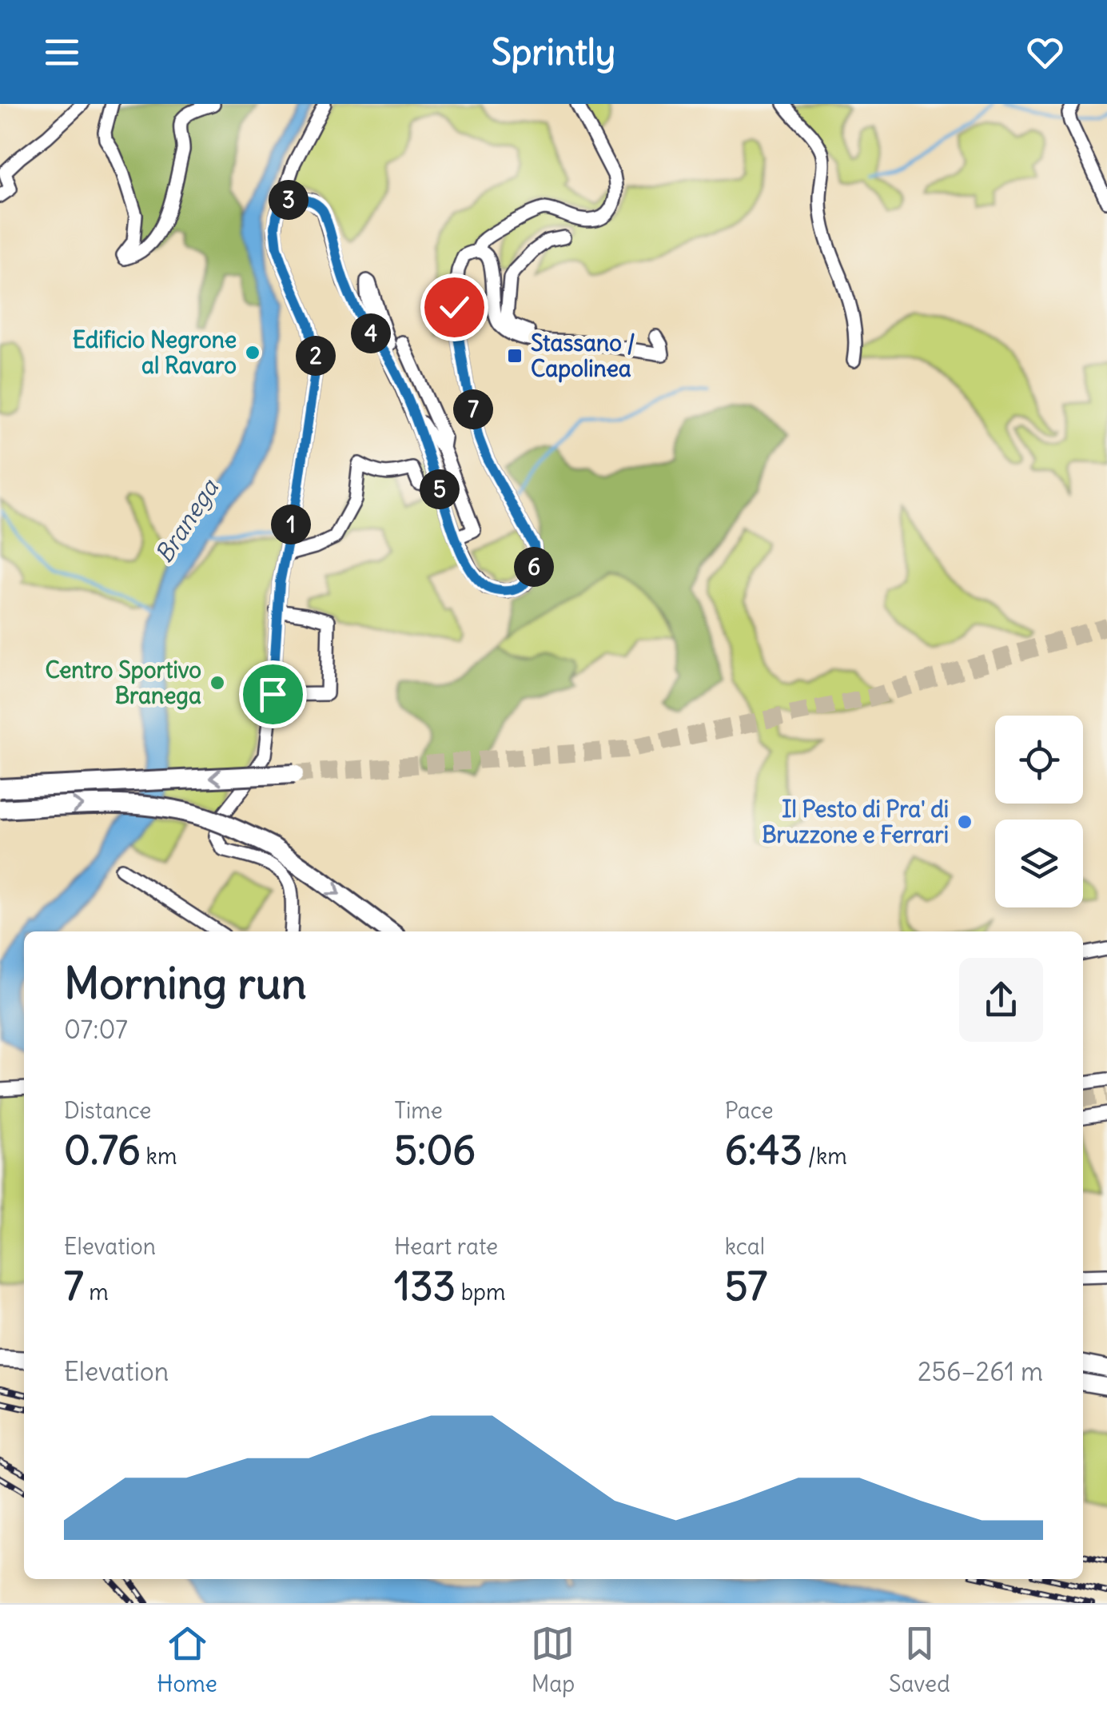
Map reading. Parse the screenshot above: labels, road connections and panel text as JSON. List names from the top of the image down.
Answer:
{
  "water": ["Branega"],
  "places": {
    "other": ["Edificio Negrone al Ravaro", "Centro Sportivo Branega", "Il Pesto di Pra' di Bruzzone e Ferrari"],
    "transit": ["Stassano / Capolinea"]
  },
  "page": {
    "header": "Sprintly",
    "pins": [
      "3",
      "4",
      "2",
      "7",
      "5",
      "1",
      "6"
    ],
    "heading": ["Morning run", "07:07"],
    "stats": [
      ["Distance", "0.76 km"],
      ["Time", "5:06"],
      ["Pace", "6:43 /km"],
      ["Elevation", "7 m"],
      ["Heart rate", "133 bpm"],
      ["kcal", "57"]
    ],
    "chart": ["Elevation", "256–261 m"],
    "tabs": ["Home", "Map", "Saved"]
  }
}
